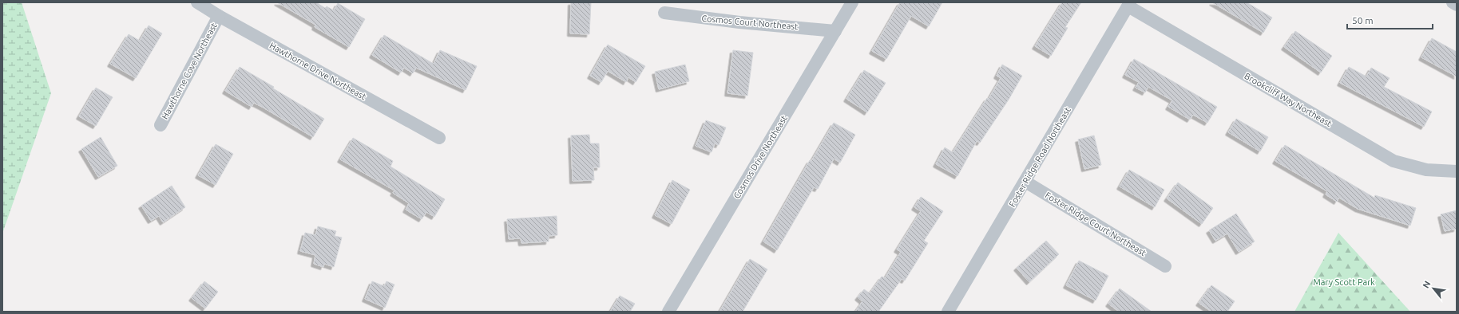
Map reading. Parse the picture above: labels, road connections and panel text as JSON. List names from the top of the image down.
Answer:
{
  "streets": {
    "street": [
      "Cosmos Court Northeast",
      "Hawthorne Cove Northeast",
      "Hawthorne Drive Northeast",
      "Brookcliff Way Northeast",
      "Cosmos Drive Northeast",
      "Foster Ridge Road Northeast",
      "Foster Ridge Court Northeast"
    ]
  },
  "crossings": [
    ["Cosmos Court Northeast", "Cosmos Drive Northeast"],
    ["Hawthorne Cove Northeast", "Hawthorne Drive Northeast"],
    ["Brookcliff Way Northeast", "Foster Ridge Road Northeast"],
    ["Foster Ridge Road Northeast", "Foster Ridge Court Northeast"]
  ],
  "parks": ["Mary Scott Park"],
  "scale_bar": "50 m",
  "north": "top left"
}
